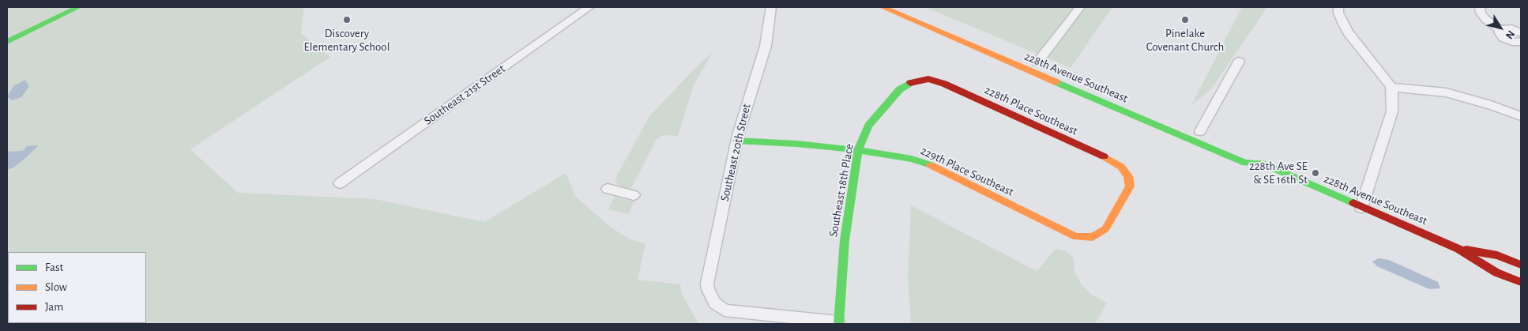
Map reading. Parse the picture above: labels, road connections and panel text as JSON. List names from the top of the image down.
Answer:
{
  "streets": {
    "street": [
      "228th Avenue Southeast",
      "Southeast 21st Street",
      "228th Place Southeast",
      "Southeast 20th Street",
      "229th Place Southeast",
      "Southeast 18th Place"
    ]
  },
  "crossings": [
    ["228th Place Southeast", "229th Place Southeast"],
    ["228th Place Southeast", "Southeast 18th Place"],
    ["Southeast 20th Street", "229th Place Southeast"],
    ["229th Place Southeast", "Southeast 18th Place"]
  ],
  "places": ["Discovery Elementary School", "Pinelake Covenant Church", "228th Ave SE & SE 16th St"],
  "legend": ["Fast", "Slow", "Jam"],
  "north": "bottom right"
}
